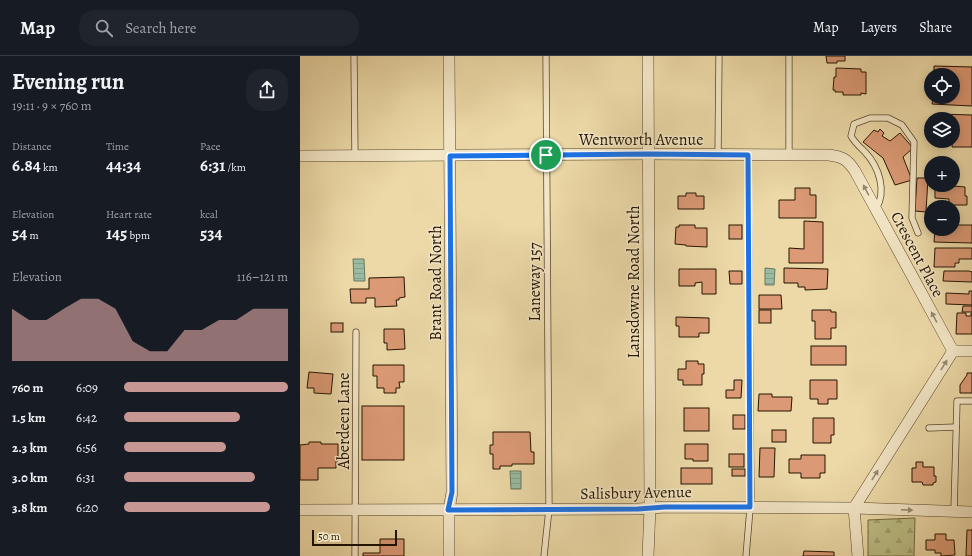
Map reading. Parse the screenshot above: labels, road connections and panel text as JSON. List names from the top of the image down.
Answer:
{
  "streets": {
    "street": [
      "Wentworth Avenue",
      "Crescent Place",
      "Lansdowne Road North",
      "Brant Road North",
      "Salisbury Avenue"
    ],
    "lane": ["Laneway 157", "Aberdeen Lane"]
  },
  "crossings": [
    ["Wentworth Avenue", "Crescent Place"],
    ["Wentworth Avenue", "Laneway 157"],
    ["Wentworth Avenue", "Lansdowne Road North"],
    ["Wentworth Avenue", "Brant Road North"],
    ["Laneway 157", "Salisbury Avenue"],
    ["Lansdowne Road North", "Salisbury Avenue"],
    ["Brant Road North", "Salisbury Avenue"],
    ["Aberdeen Lane", "Salisbury Avenue"]
  ],
  "one_way": ["Crescent Place"],
  "scale_bar": "50 m",
  "page": {
    "header": "Map",
    "search": "Search here",
    "nav": ["Map", "Layers", "Share"],
    "heading": ["Evening run", "19:11 · 9 × 760 m"],
    "map_buttons": ["+", "−"],
    "stats": [
      ["Distance", "6.84 km"],
      ["Time", "44:34"],
      ["Pace", "6:31 /km"],
      ["Elevation", "54 m"],
      ["Heart rate", "145 bpm"],
      ["kcal", "534"]
    ],
    "chart": ["Elevation", "116–121 m"],
    "list": [
      {
        "name": "760 m",
        "note": "6:09"
      },
      {
        "name": "1.5 km",
        "note": "6:42"
      },
      {
        "name": "2.3 km",
        "note": "6:56"
      },
      {
        "name": "3.0 km",
        "note": "6:31"
      },
      {
        "name": "3.8 km",
        "note": "6:20"
      }
    ],
    "scale": "50 m"
  }
}
